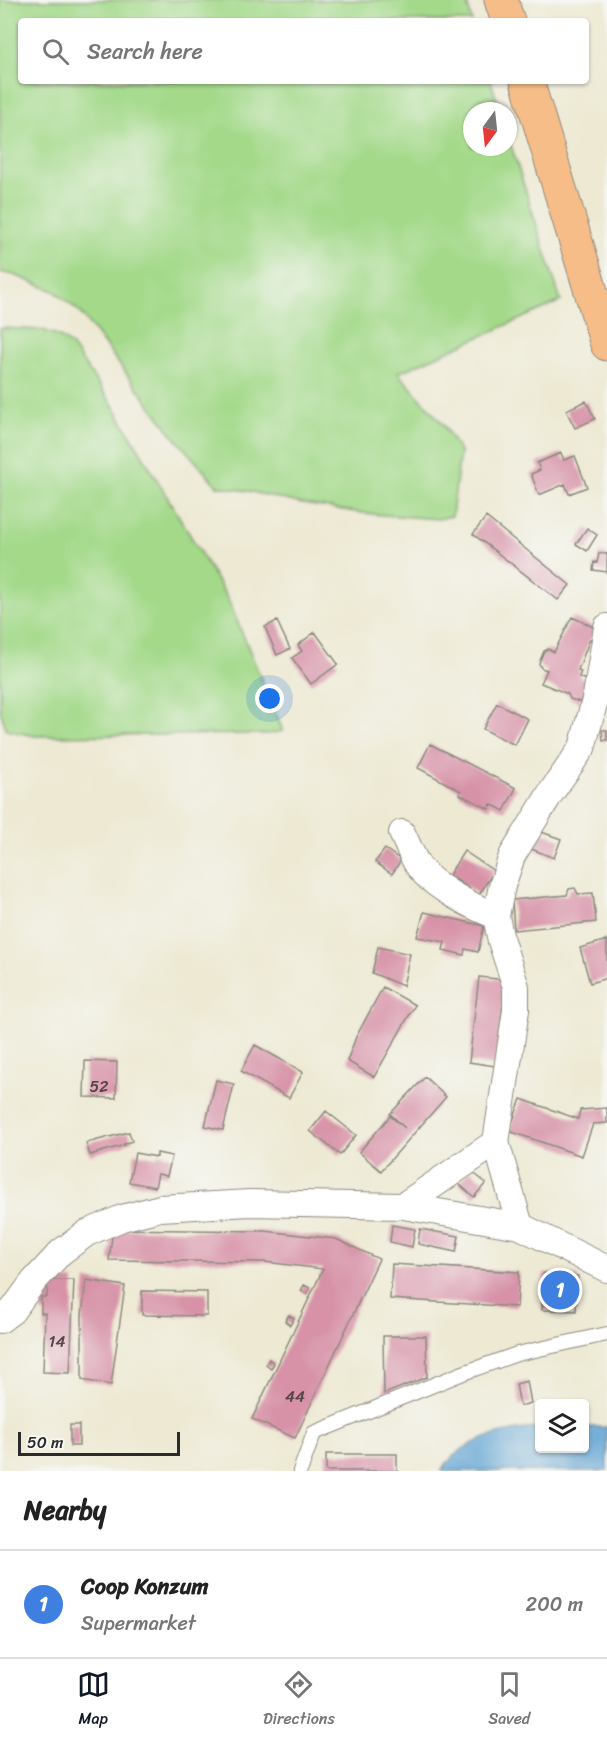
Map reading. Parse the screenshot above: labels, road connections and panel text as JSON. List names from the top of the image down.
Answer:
{
  "house_numbers": ["52", "14", "44"],
  "scale_bar": "50 m",
  "north": "bottom",
  "page": {
    "search": "Search here",
    "pins": "1",
    "scale": "50 m",
    "heading": "Nearby",
    "list": [
      {
        "mark": "1",
        "name": "Coop Konzum",
        "note": "Supermarket",
        "value": "200 m"
      }
    ],
    "nav": ["Map", "Directions", "Saved"]
  }
}
